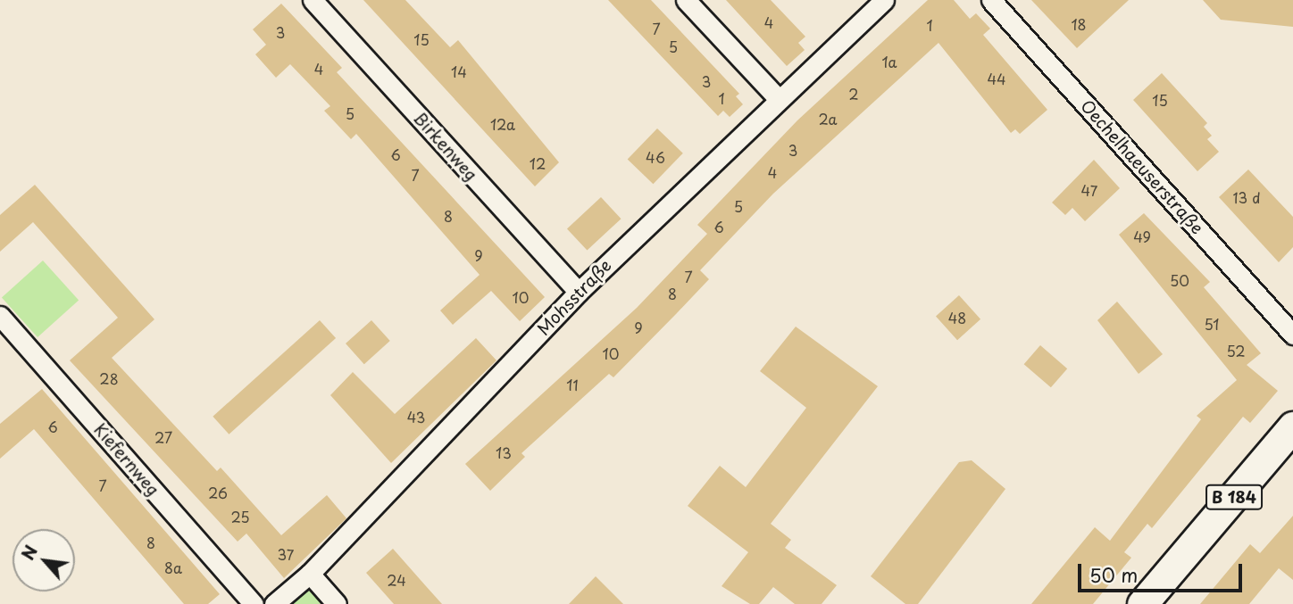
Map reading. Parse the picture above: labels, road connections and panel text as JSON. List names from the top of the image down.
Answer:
{
  "streets": {
    "main road": ["B 184"],
    "street": [
      "Birkenweg",
      "Oechelhaeuserstraße",
      "Mohsstraße",
      "Kiefernweg"
    ]
  },
  "crossings": [
    ["Birkenweg", "Mohsstraße"]
  ],
  "house_numbers": [
    "4",
    "18",
    "1",
    "7",
    "3",
    "15",
    "5",
    "1a",
    "4",
    "14",
    "44",
    "3",
    "2",
    "1",
    "15",
    "5",
    "2a",
    "12a",
    "3",
    "6",
    "46",
    "12",
    "4",
    "7",
    "47",
    "13 d",
    "5",
    "8",
    "6",
    "49",
    "9",
    "7",
    "50",
    "8",
    "10",
    "48",
    "51",
    "9",
    "52",
    "10",
    "28",
    "11",
    "43",
    "6",
    "27",
    "13",
    "7",
    "26",
    "25",
    "8",
    "37",
    "8a",
    "24"
  ],
  "scale_bar": "50 m",
  "north": "top left"
}
